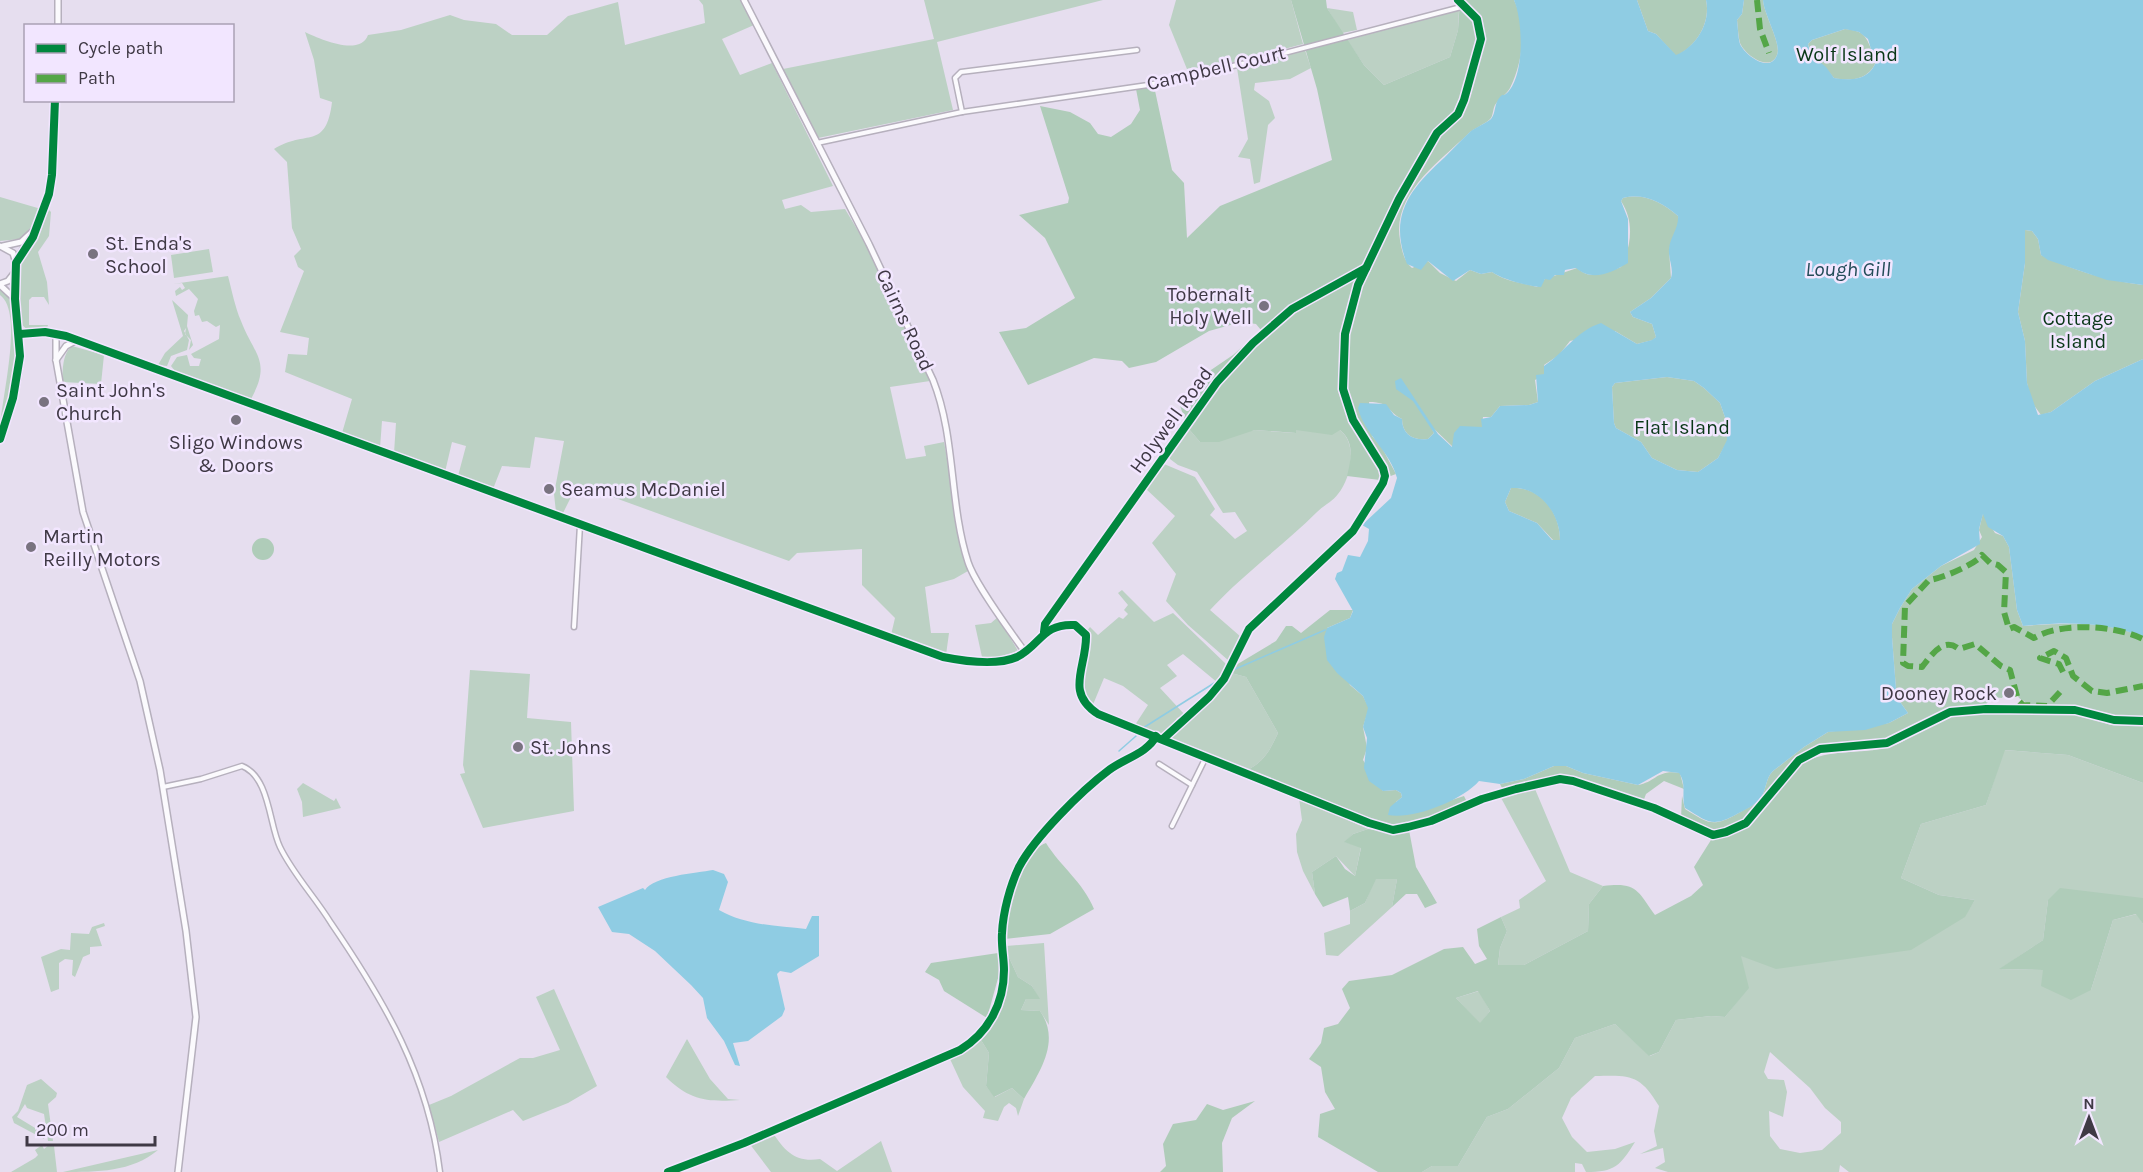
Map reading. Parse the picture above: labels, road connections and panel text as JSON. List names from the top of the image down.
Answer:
{
  "streets": {
    "main road": ["Cairns Road", "Holywell Road"],
    "street": ["Campbell Court"]
  },
  "crossings": [
    ["Campbell Court", "Cairns Road"],
    ["Cairns Road", "Holywell Road"]
  ],
  "water": ["Lough Gill"],
  "parks": ["Wolf Island", "Cottage Island", "Flat Island"],
  "places": [
    "St. Enda's School",
    "Tobernalt Holy Well",
    "Saint John's Church",
    "Sligo Windows & Doors",
    "Seamus McDaniel",
    "Martin Reilly Motors",
    "Dooney Rock",
    "St. Johns"
  ],
  "legend": ["Cycle path", "Path"],
  "scale_bar": "200 m",
  "north": "top"
}
